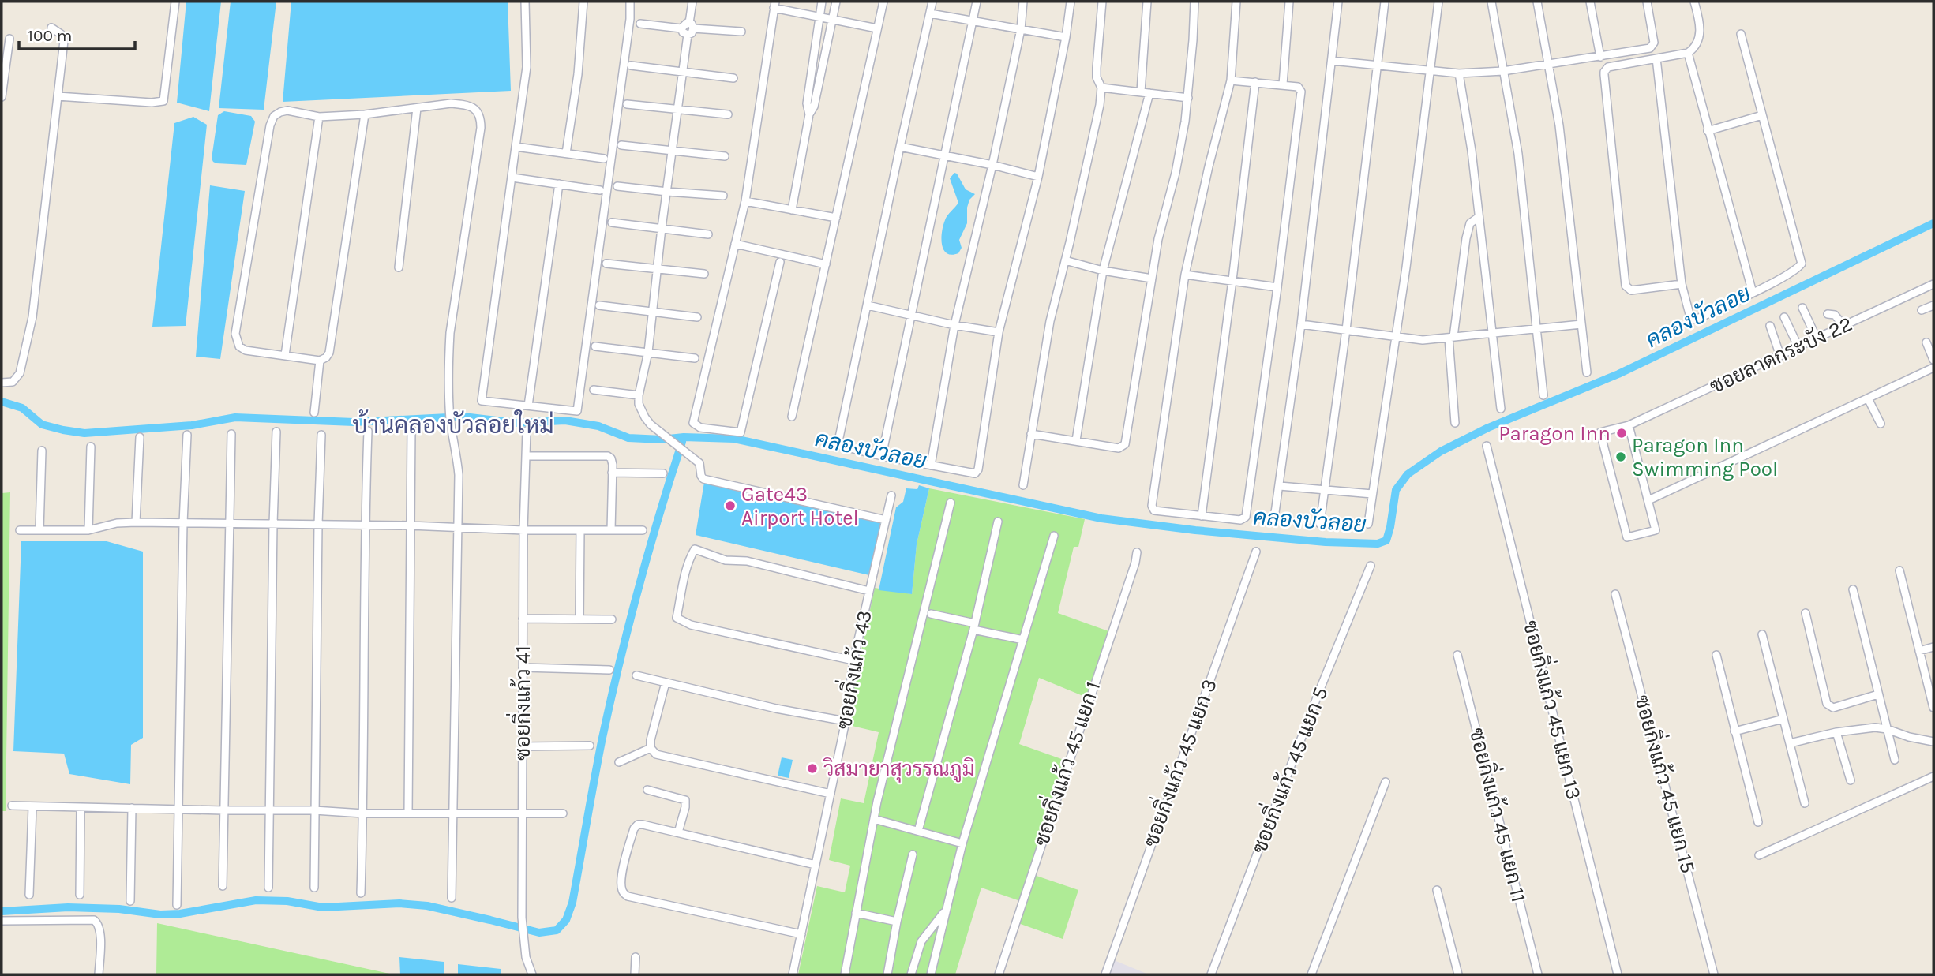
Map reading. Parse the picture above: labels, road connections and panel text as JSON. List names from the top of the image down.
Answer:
{
  "streets": {
    "street": [
      "ซอยลาดกระบัง 22",
      "ซอยกิ่งแก้ว 43",
      "ซอยกิ่งแก้ว 41",
      "ซอยกิ่งแก้ว 45 แยก 13",
      "ซอยกิ่งแก้ว 45 แยก 3",
      "ซอยกิ่งแก้ว 45 แยก 1",
      "ซอยกิ่งแก้ว 45 แยก 5",
      "ซอยกิ่งแก้ว 45 แยก 15",
      "ซอยกิ่งแก้ว 45 แยก 11"
    ]
  },
  "districts": ["บ้านคลองบัวลอยใหม่"],
  "water": ["คลองบัวลอย"],
  "places": [
    "Paragon Inn",
    "Paragon Inn Swimming Pool",
    "Gate43 Airport Hotel",
    "วิสมายาสุวรรณภูมิ"
  ],
  "scale_bar": "100 m"
}
